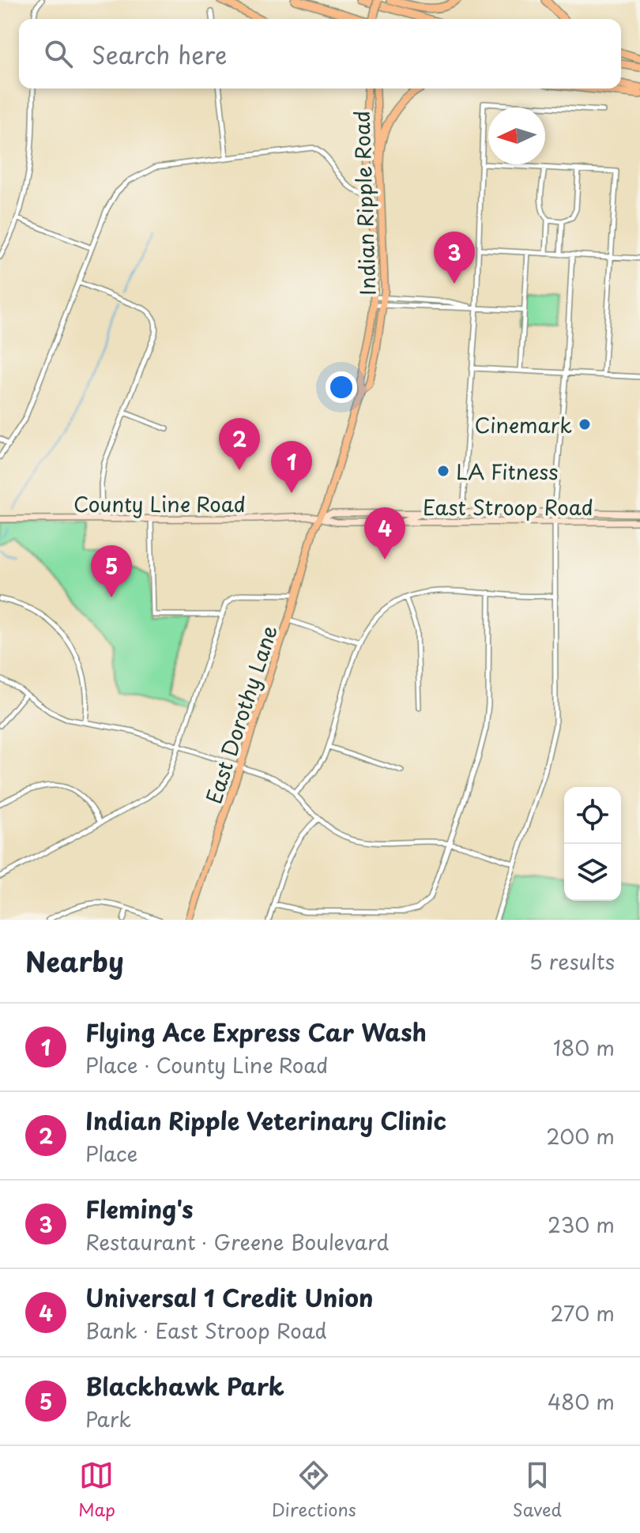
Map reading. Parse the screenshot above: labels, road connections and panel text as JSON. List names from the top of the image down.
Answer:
{
  "streets": {
    "main road": [
      "Indian Ripple Road",
      "County Line Road",
      "East Stroop Road",
      "East Dorothy Lane"
    ]
  },
  "crossings": [
    ["Indian Ripple Road", "County Line Road"],
    ["Indian Ripple Road", "East Stroop Road"],
    ["Indian Ripple Road", "East Dorothy Lane"],
    ["County Line Road", "East Stroop Road"],
    ["County Line Road", "East Dorothy Lane"],
    ["East Stroop Road", "East Dorothy Lane"]
  ],
  "places": ["Cinemark", "LA Fitness"],
  "north": "left",
  "page": {
    "search": "Search here",
    "pins": [
      "3",
      "2",
      "1",
      "4",
      "5"
    ],
    "heading": ["Nearby", "5 results"],
    "list": [
      {
        "mark": "1",
        "name": "Flying Ace Express Car Wash",
        "note": "Place · County Line Road",
        "value": "180 m"
      },
      {
        "mark": "2",
        "name": "Indian Ripple Veterinary Clinic",
        "note": "Place",
        "value": "200 m"
      },
      {
        "mark": "3",
        "name": "Fleming's",
        "note": "Restaurant · Greene Boulevard",
        "value": "230 m"
      },
      {
        "mark": "4",
        "name": "Universal 1 Credit Union",
        "note": "Bank · East Stroop Road",
        "value": "270 m"
      },
      {
        "mark": "5",
        "name": "Blackhawk Park",
        "note": "Park",
        "value": "480 m"
      }
    ],
    "nav": ["Map", "Directions", "Saved"]
  }
}
